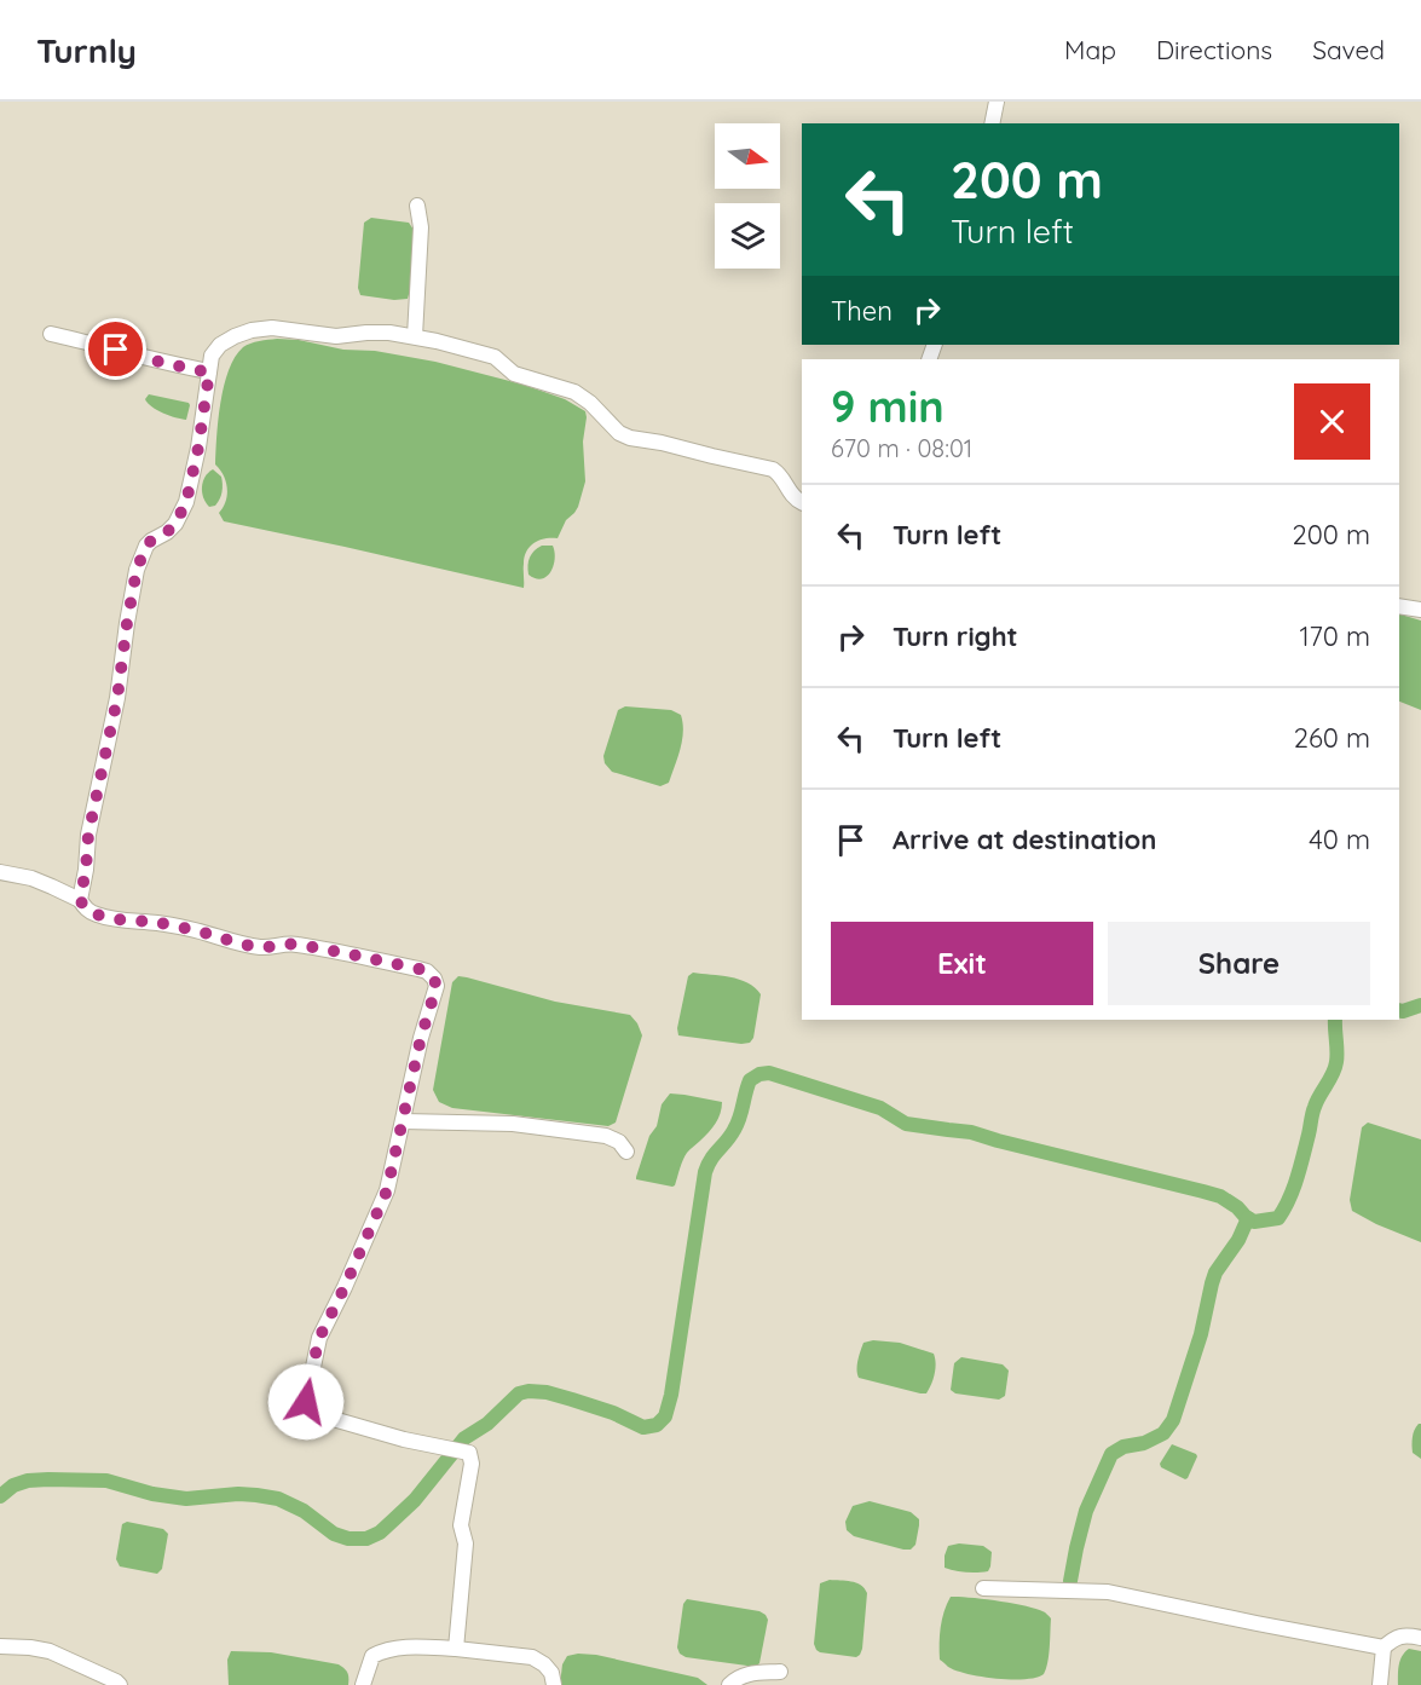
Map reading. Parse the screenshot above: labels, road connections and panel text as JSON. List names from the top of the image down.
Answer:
{
  "north": "right",
  "page": {
    "header": "Turnly",
    "nav": ["Map", "Directions", "Saved"],
    "turn": ["200 m", "Turn left"],
    "then": "Then",
    "heading": ["9 min", "670 m · 08:01"],
    "list": [
      {
        "name": "Turn left",
        "value": "200 m"
      },
      {
        "name": "Turn right",
        "value": "170 m"
      },
      {
        "name": "Turn left",
        "value": "260 m"
      },
      {
        "name": "Arrive at destination",
        "value": "40 m"
      }
    ],
    "buttons": ["Exit", "Share"]
  }
}
